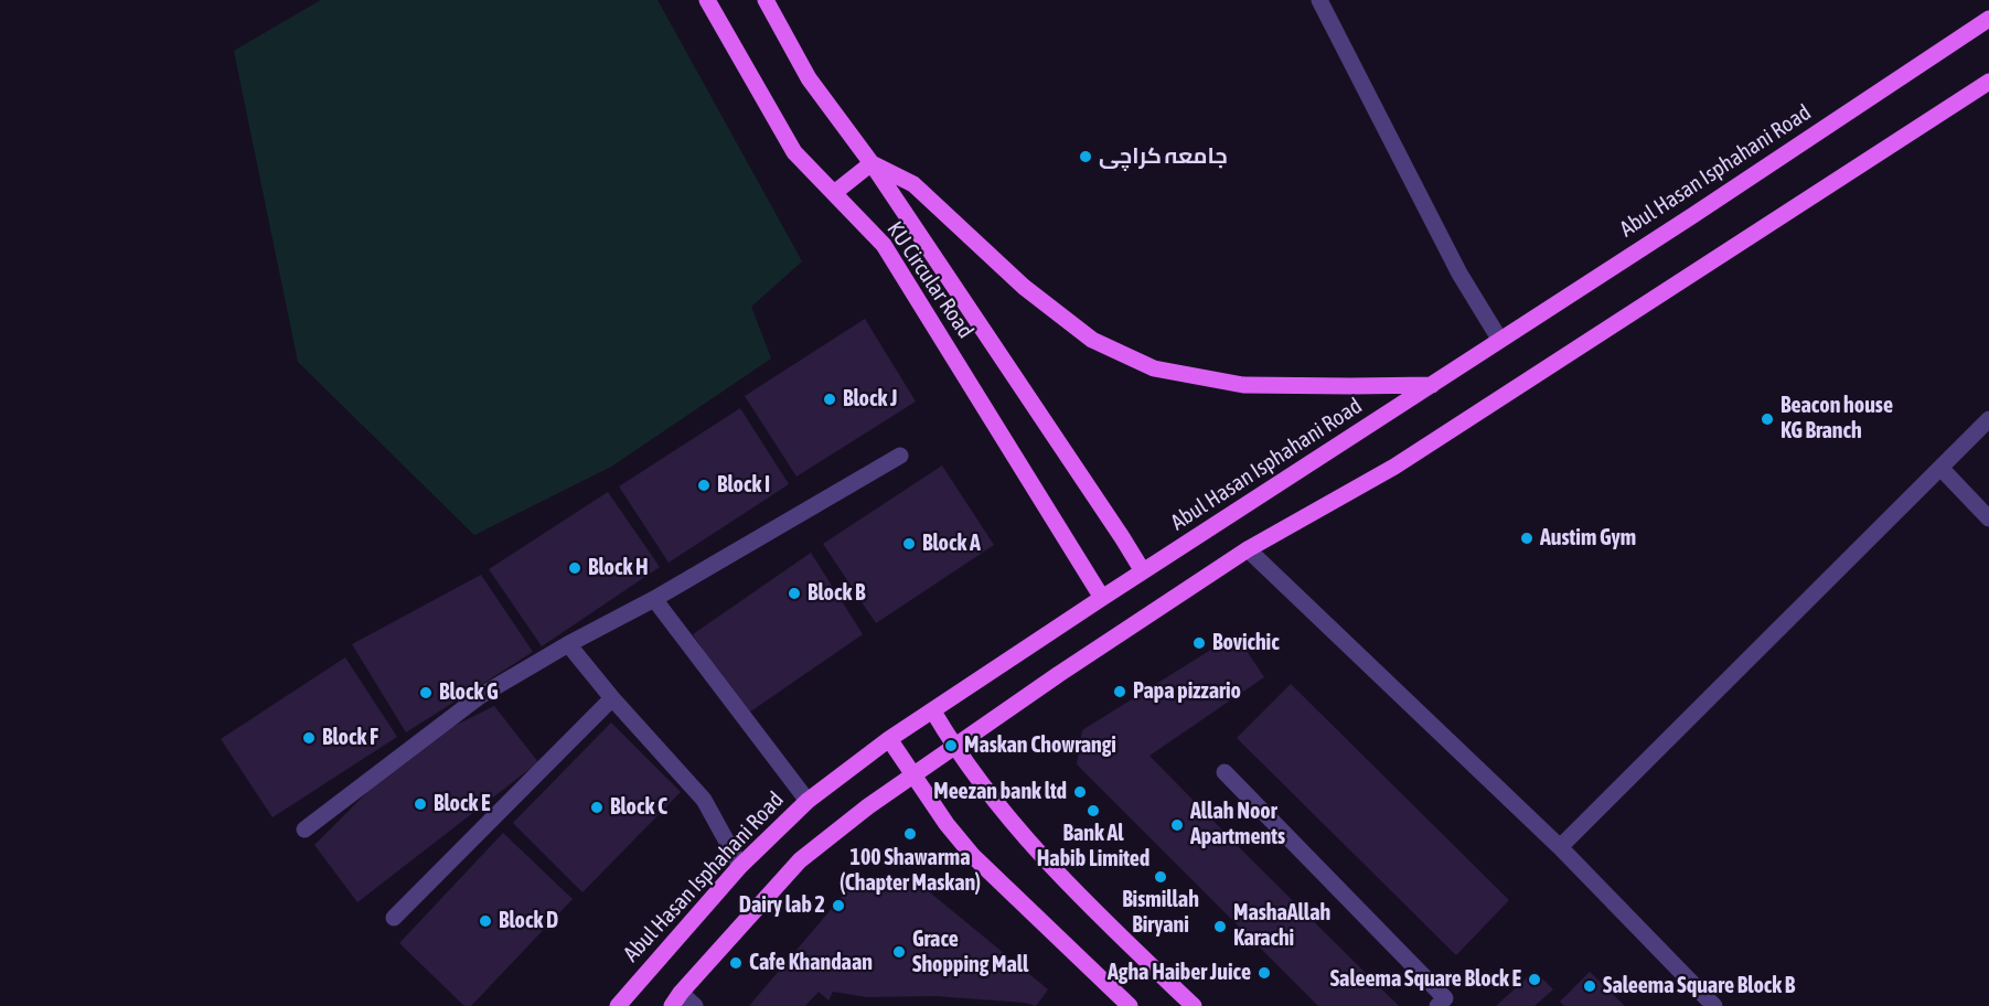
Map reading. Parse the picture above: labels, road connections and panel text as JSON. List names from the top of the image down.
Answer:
{
  "streets": {
    "main road": ["Abul Hasan Isphahani Road", "KU Circular Road"]
  },
  "crossings": [
    ["Abul Hasan Isphahani Road", "KU Circular Road"]
  ],
  "places": [
    "جامعہ کراچی",
    "Block J",
    "Beacon house KG Branch",
    "Block I",
    "Austim Gym",
    "Block A",
    "Block H",
    "Block B",
    "Bovichic",
    "Papa pizzario",
    "Block G",
    "Block F",
    "Maskan Chowrangi",
    "Meezan bank ltd",
    "Block E",
    "Block C",
    "Bank Al Habib Limited",
    "Allah Noor Apartments",
    "100 Shawarma (Chapter Maskan)",
    "Bismillah Biryani",
    "Dairy lab 2",
    "Block D",
    "MashaAllah Karachi",
    "Grace Shopping Mall",
    "Cafe Khandaan",
    "Agha Haiber Juice",
    "Saleema Square Block E",
    "Saleema Square Block B"
  ]
}
